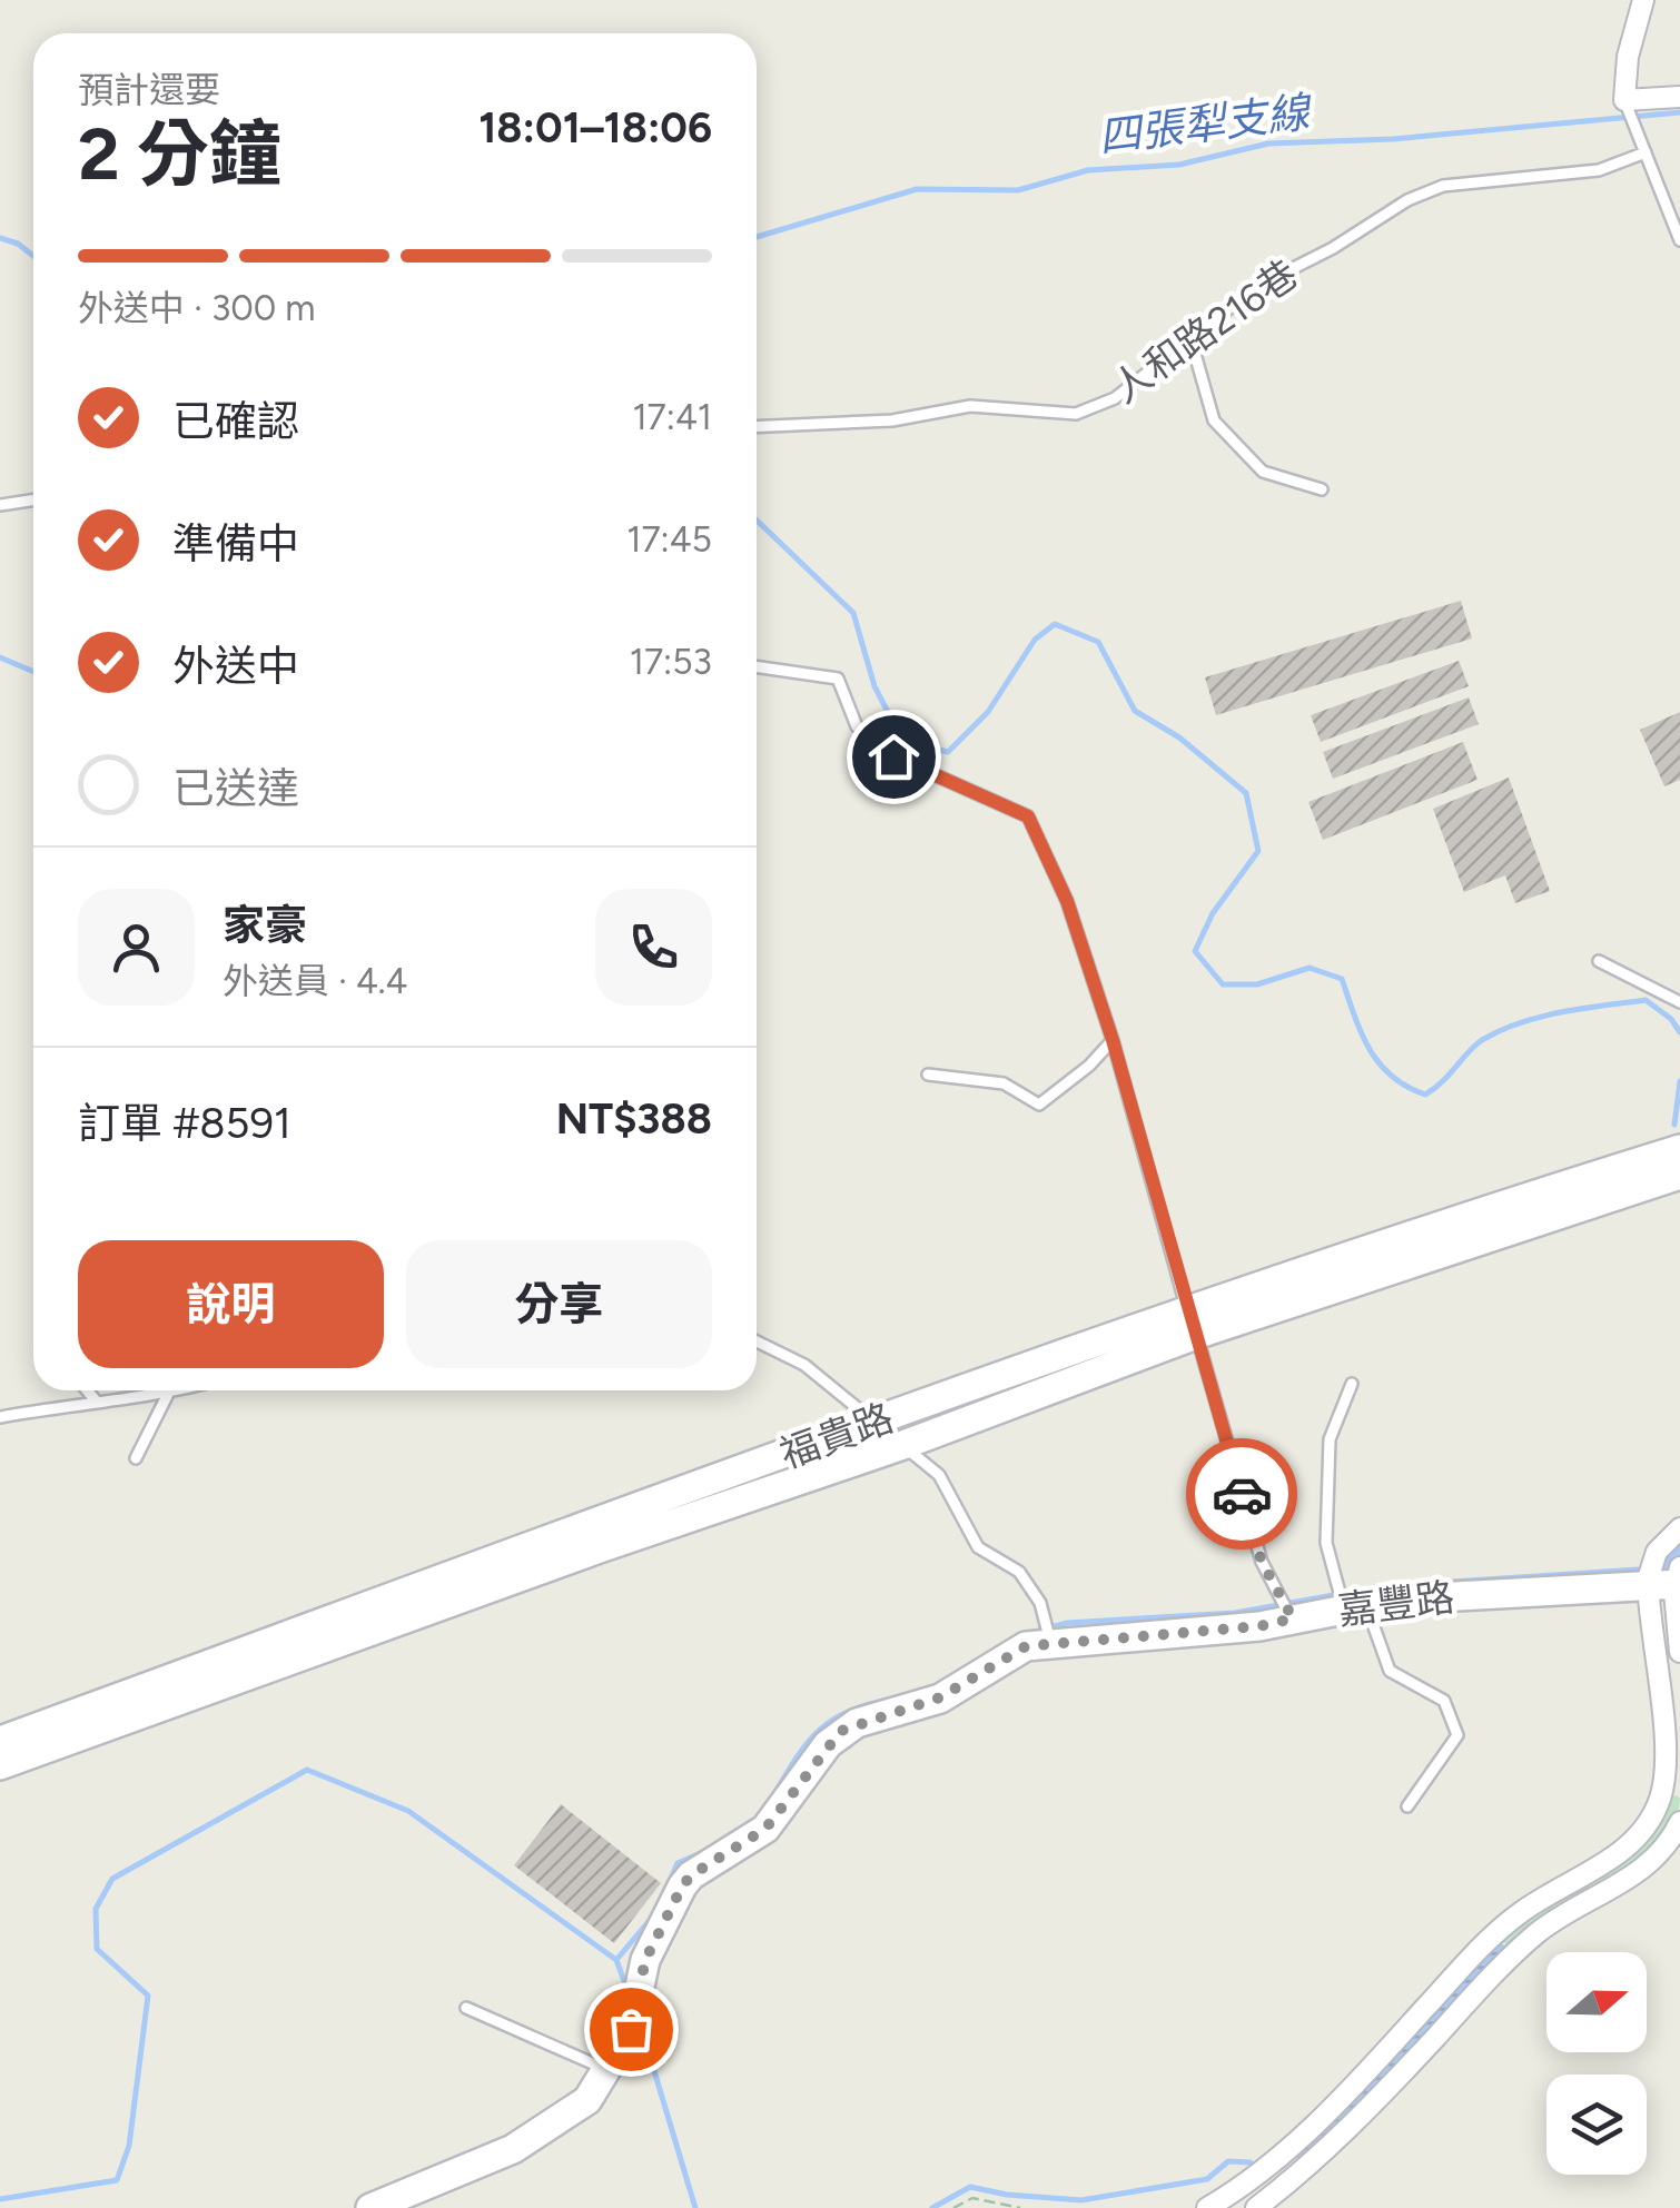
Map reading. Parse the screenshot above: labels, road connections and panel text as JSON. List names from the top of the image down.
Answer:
{
  "streets": {
    "street": ["福貴路", "嘉豐路"],
    "lane": ["人和路216巷"]
  },
  "water": ["四張犁支線"],
  "north": "right",
  "page": {
    "heading": ["2 分鐘", "預計還要", "18:01–18:06"],
    "panel": [
      "家豪",
      "外送員 · 4.4",
      "訂單 #8591",
      "NT$388"
    ],
    "bar": "外送中 · 300 m",
    "list": [
      ["已確認", "17:41"],
      ["準備中", "17:45"],
      ["外送中", "17:53"],
      "已送達"
    ],
    "buttons": ["說明", "分享"]
  }
}
